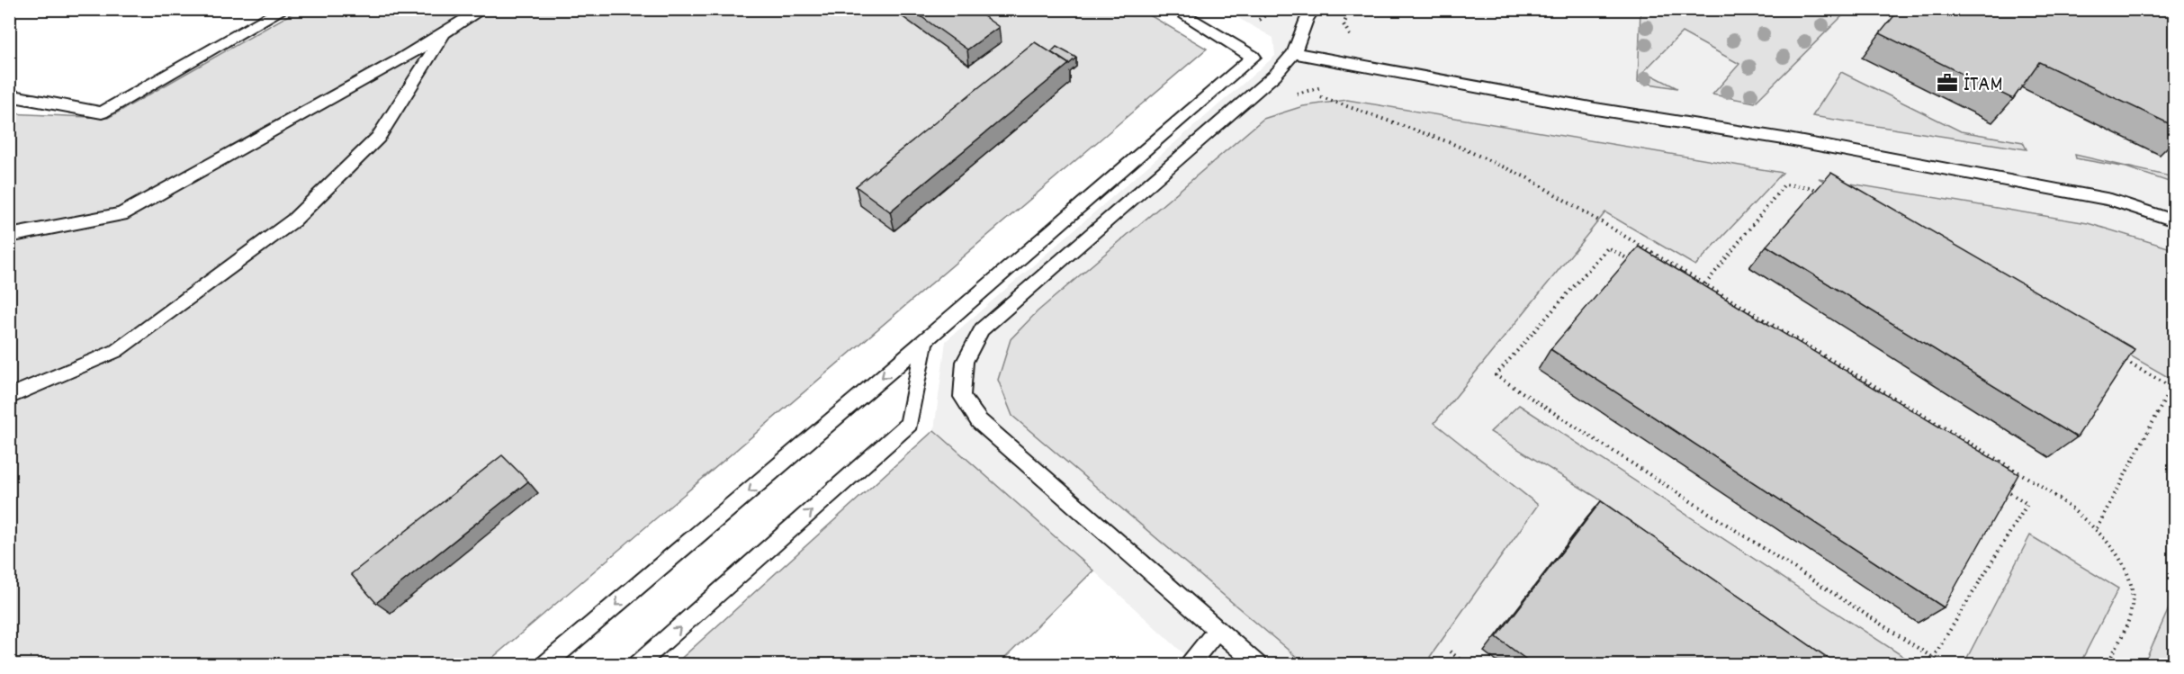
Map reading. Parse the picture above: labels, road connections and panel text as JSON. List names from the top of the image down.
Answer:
{
  "places": {
    "office": ["İTAM"]
  }
}
